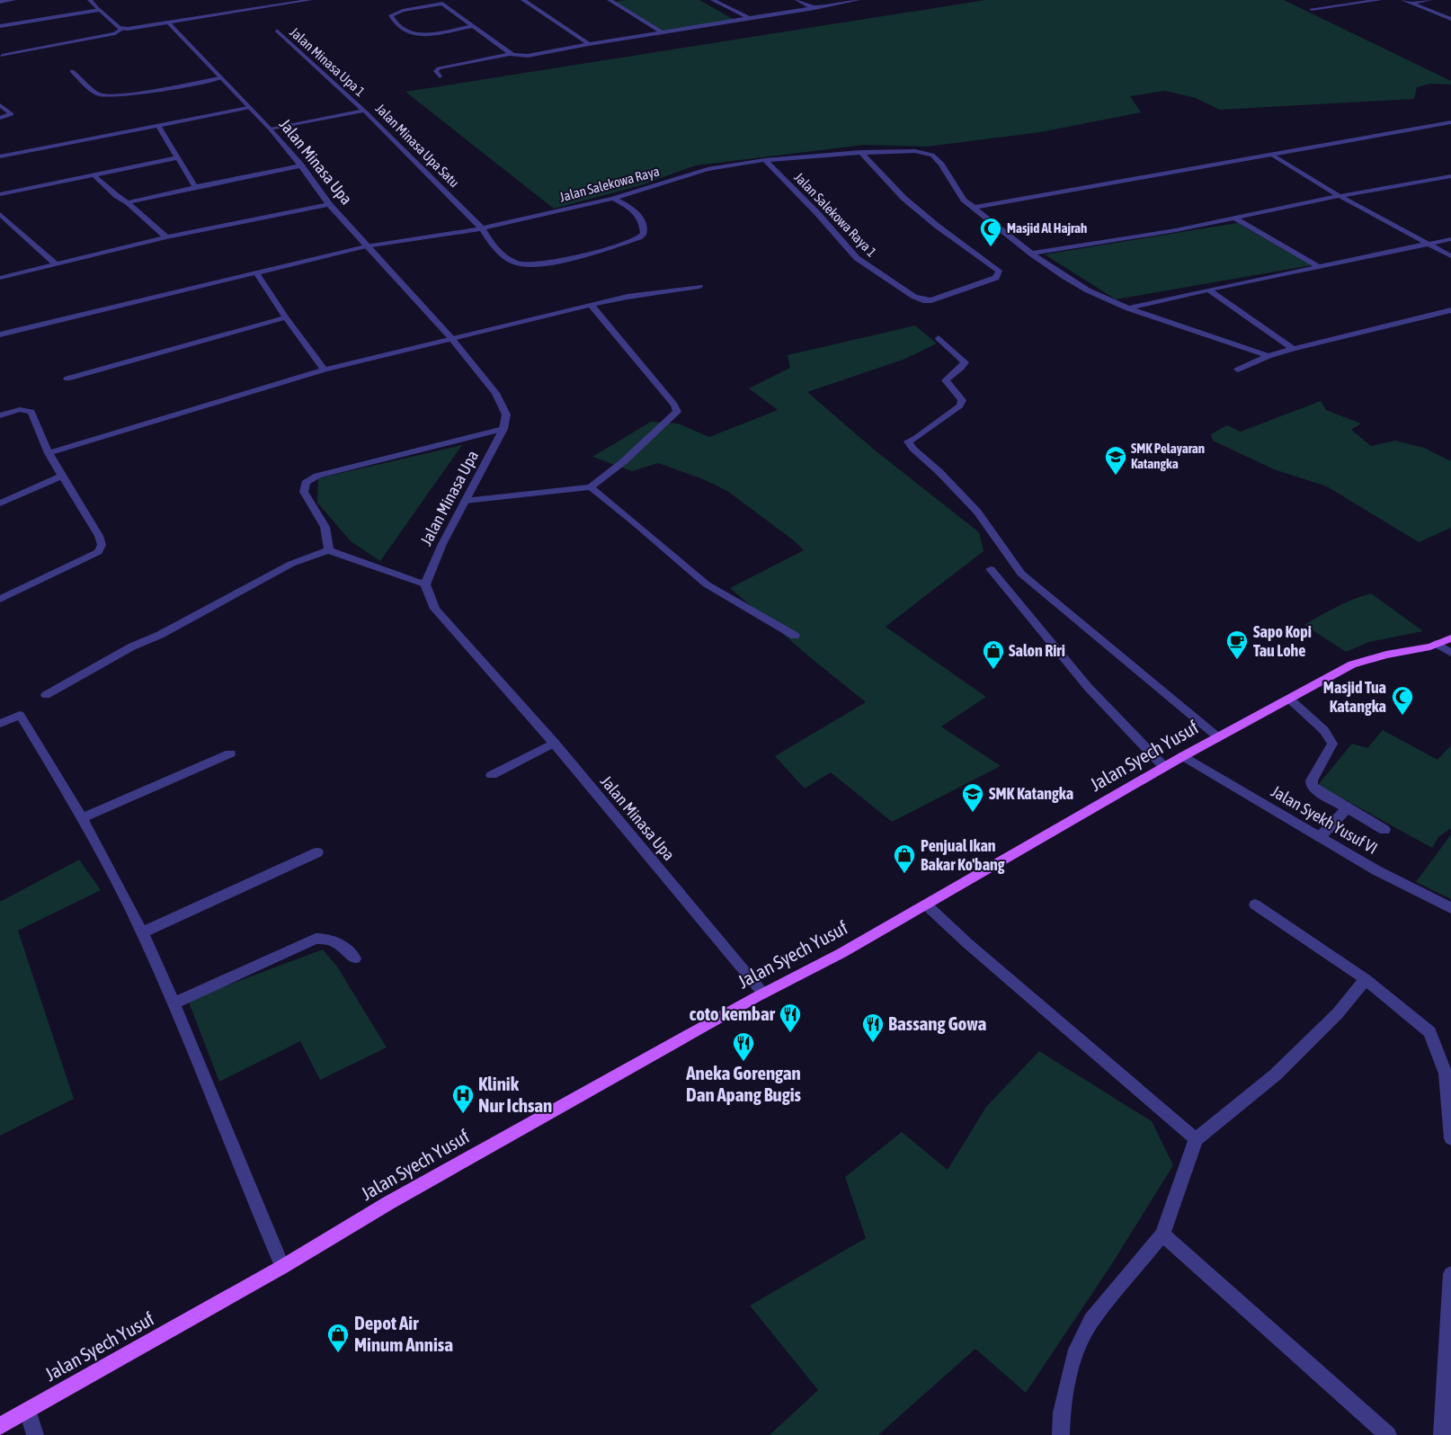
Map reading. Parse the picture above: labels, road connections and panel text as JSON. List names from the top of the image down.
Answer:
{
  "streets": {
    "main road": ["Jalan Syech Yusuf"],
    "street": [
      "Jalan Minasa Upa 1",
      "Jalan Minasa Upa Satu",
      "Jalan Minasa Upa",
      "Jalan Salekowa Raya",
      "Jalan Salekowa Raya 1",
      "Jalan Syekh Yusuf VI"
    ]
  },
  "crossings": [
    ["Jalan Minasa Upa 1", "Jalan Minasa Upa Satu"],
    ["Jalan Minasa Upa Satu", "Jalan Minasa Upa"],
    ["Jalan Minasa Upa Satu", "Jalan Salekowa Raya"],
    ["Jalan Minasa Upa", "Jalan Salekowa Raya"],
    ["Jalan Minasa Upa", "Jalan Syech Yusuf"],
    ["Jalan Salekowa Raya", "Jalan Salekowa Raya 1"],
    ["Jalan Syech Yusuf", "Jalan Syekh Yusuf VI"]
  ],
  "places": {
    "mosque": ["Masjid Al Hajrah", "Masjid Tua Katangka"],
    "school or university": ["SMK Pelayaran Katangka", "SMK Katangka"],
    "cafe": ["Sapo Kopi Tau Lohe"],
    "shop": ["Salon Riri", "Penjual Ikan Bakar Ko'bang", "Depot Air Minum Annisa"],
    "restaurant": ["coto kembar", "Bassang Gowa", "Aneka Gorengan Dan Apang Bugis"],
    "hospital": ["Klinik Nur Ichsan"]
  }
}
